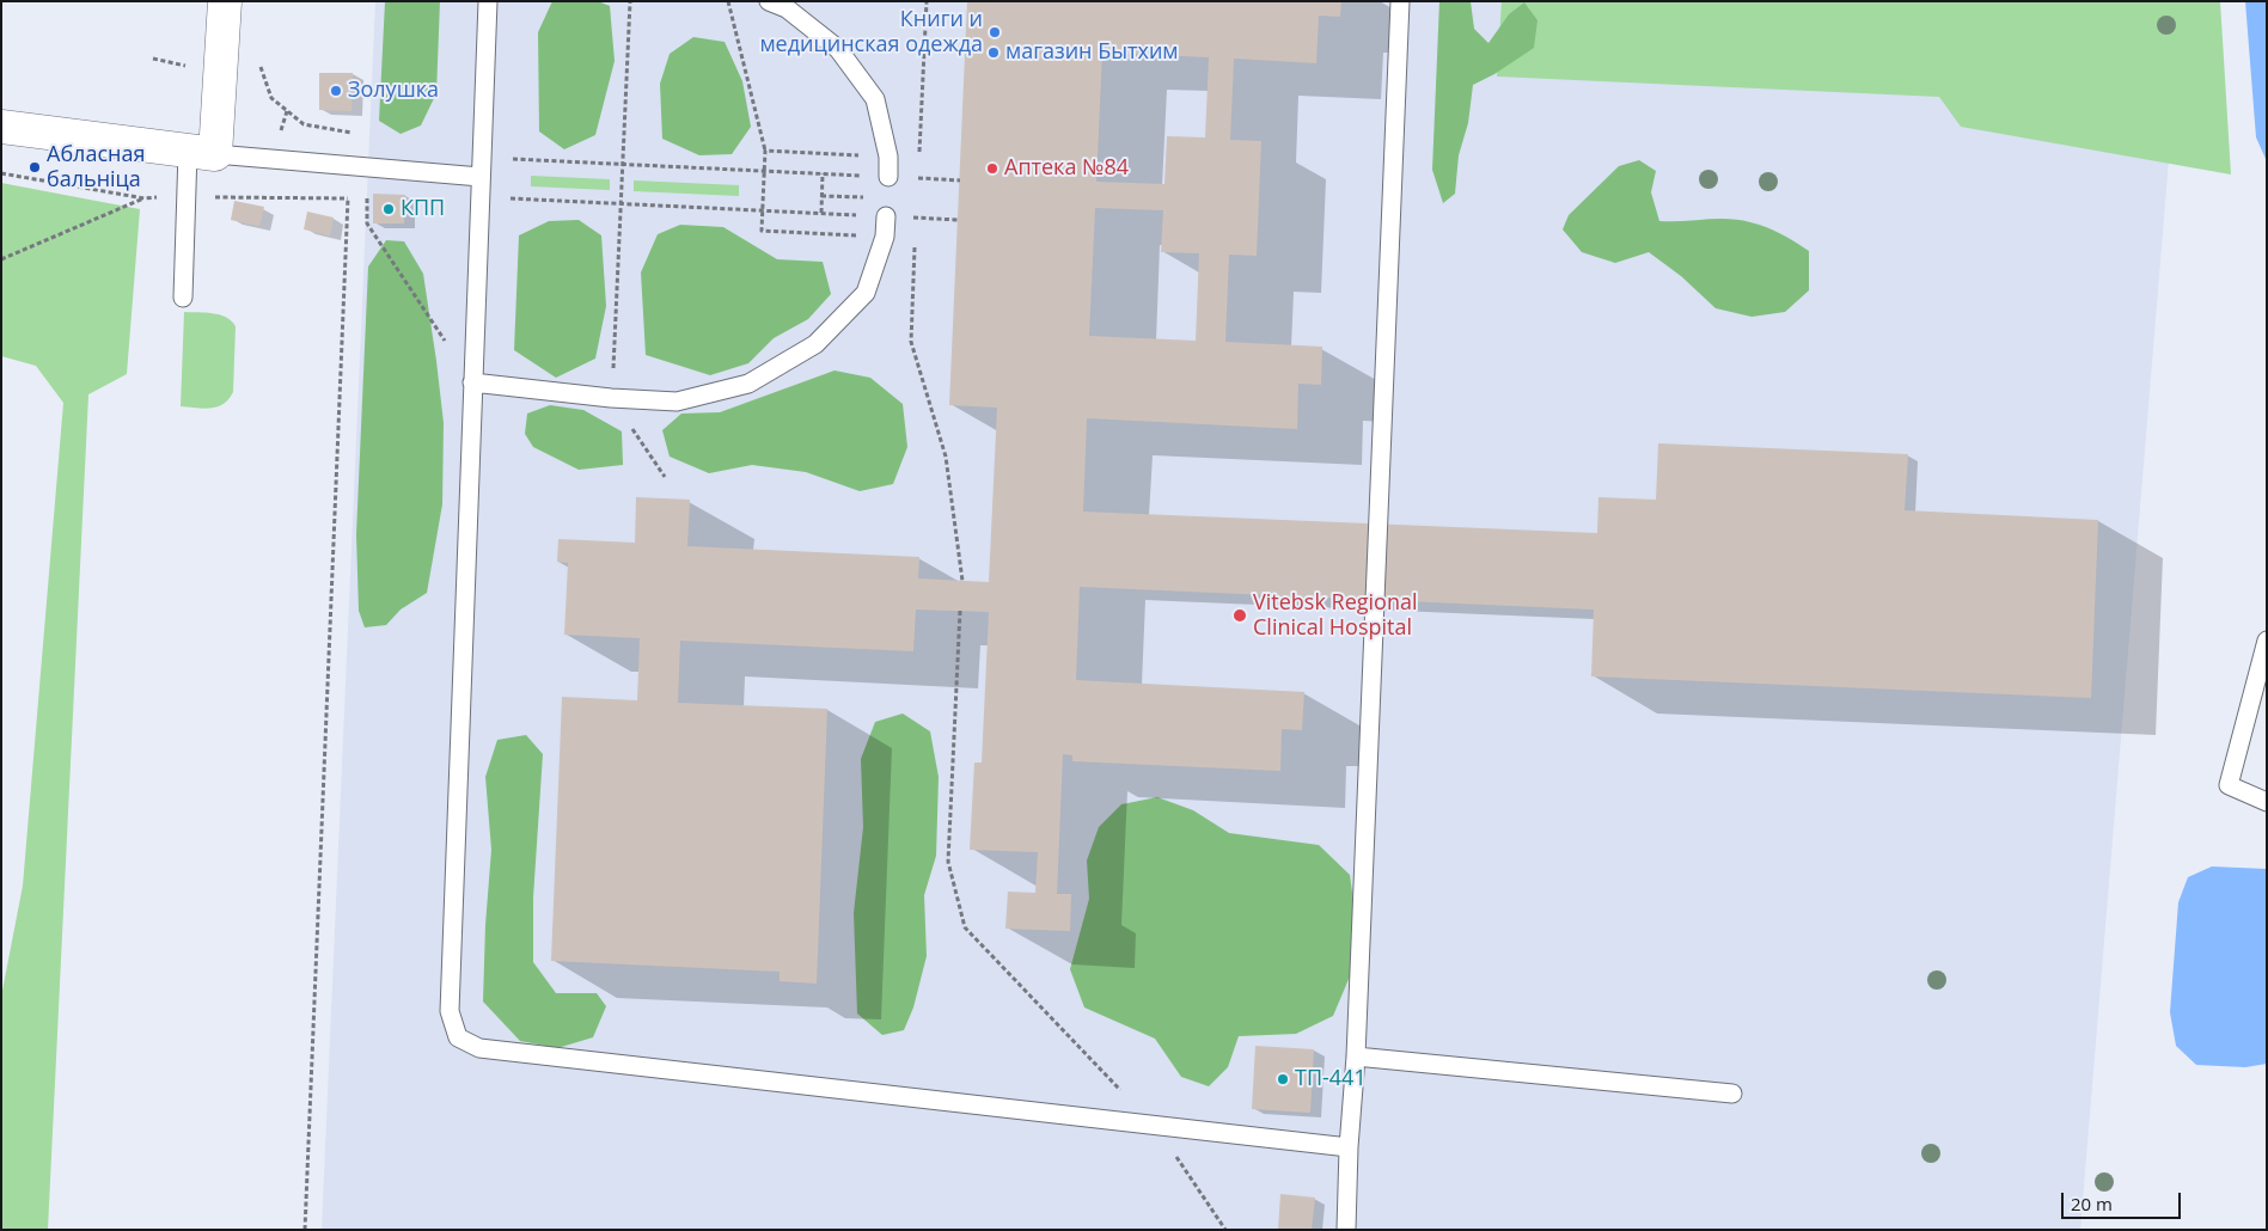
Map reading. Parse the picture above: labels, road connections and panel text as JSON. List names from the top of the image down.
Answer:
{
  "places": [
    "Книги и медицинская одежда",
    "магазин Бытхим",
    "Золушка",
    "Абласная бальніца",
    "Аптека №84",
    "КПП",
    "Vitebsk Regional Clinical Hospital",
    "ТП-441"
  ],
  "scale_bar": "20 m"
}
